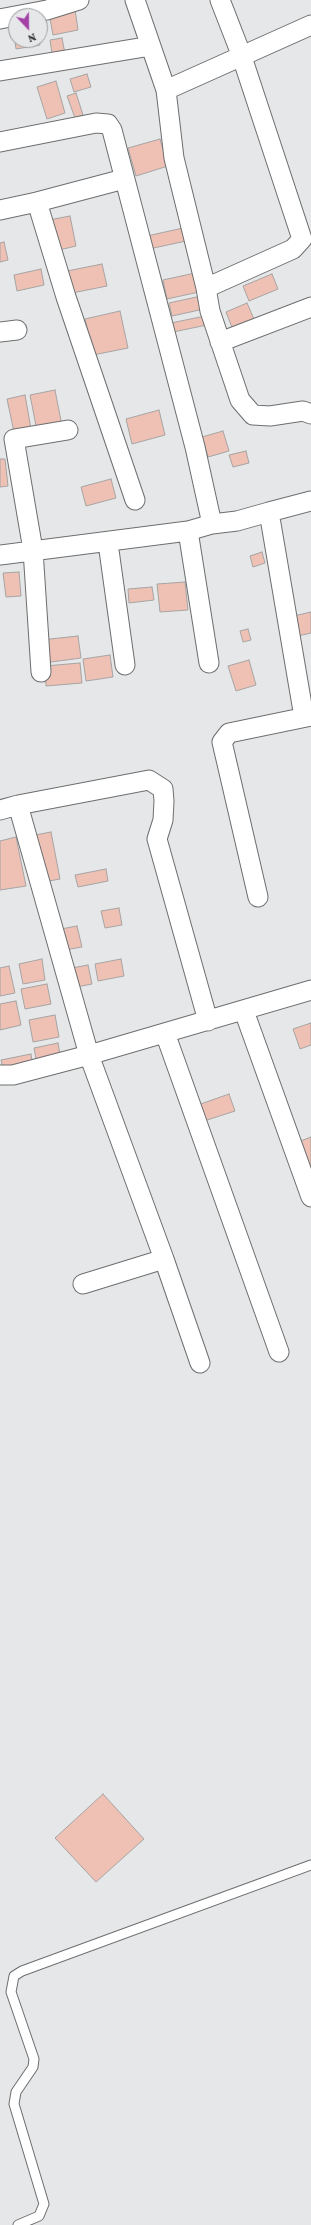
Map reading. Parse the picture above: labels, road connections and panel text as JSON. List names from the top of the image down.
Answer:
{
  "north": "bottom"
}
